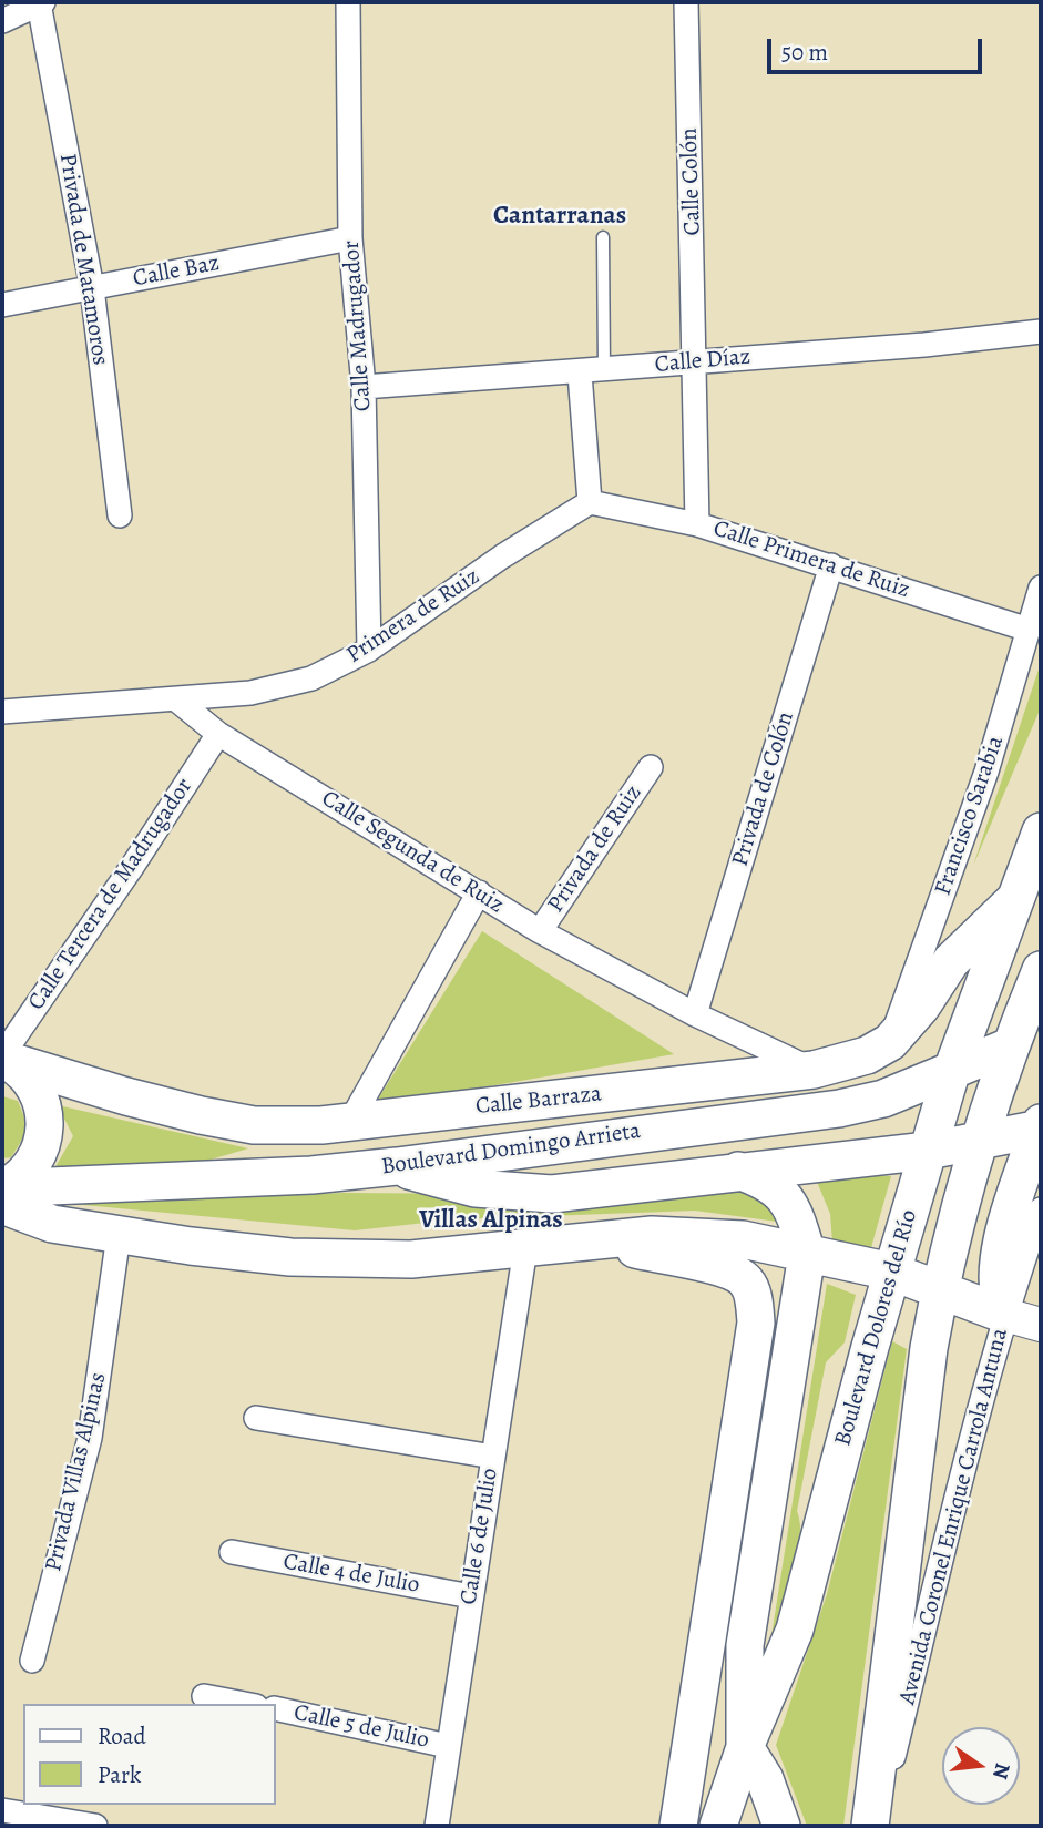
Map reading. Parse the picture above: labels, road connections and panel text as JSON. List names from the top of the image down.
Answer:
{
  "streets": {
    "main road": ["Calle Barraza", "Boulevard Domingo Arrieta", "Boulevard Dolores del Río"],
    "street": [
      "Calle Colón",
      "Privada de Matamoros",
      "Calle Baz",
      "Calle Madrugador",
      "Calle Díaz",
      "Calle Primera de Ruiz",
      "Primera de Ruiz",
      "Privada de Colón",
      "Francisco Sarabia",
      "Privada de Ruiz",
      "Calle Segunda de Ruiz",
      "Calle Tercera de Madrugador",
      "Privada Villas Alpinas",
      "Avenida Coronel Enrique Carrola Antuna",
      "Calle 6 de Julio",
      "Calle 4 de Julio",
      "Calle 5 de Julio"
    ]
  },
  "crossings": [
    ["Calle Colón", "Calle Díaz"],
    ["Calle Colón", "Calle Primera de Ruiz"],
    ["Privada de Matamoros", "Calle Baz"],
    ["Calle Baz", "Calle Madrugador"],
    ["Calle Madrugador", "Calle Díaz"],
    ["Calle Madrugador", "Primera de Ruiz"],
    ["Calle Primera de Ruiz", "Primera de Ruiz"],
    ["Calle Primera de Ruiz", "Privada de Colón"],
    ["Calle Primera de Ruiz", "Francisco Sarabia"],
    ["Primera de Ruiz", "Calle Segunda de Ruiz"],
    ["Privada de Colón", "Calle Segunda de Ruiz"],
    ["Francisco Sarabia", "Calle Barraza"],
    ["Privada de Ruiz", "Calle Segunda de Ruiz"],
    ["Calle Segunda de Ruiz", "Calle Tercera de Madrugador"],
    ["Calle Segunda de Ruiz", "Calle Barraza"],
    ["Calle Tercera de Madrugador", "Calle Barraza"],
    ["Calle Barraza", "Boulevard Dolores del Río"],
    ["Boulevard Domingo Arrieta", "Boulevard Dolores del Río"],
    ["Calle 6 de Julio", "Calle 4 de Julio"],
    ["Calle 6 de Julio", "Calle 5 de Julio"]
  ],
  "districts": ["Cantarranas", "Villas Alpinas"],
  "legend": ["Road", "Park"],
  "scale_bar": "50 m",
  "north": "right"
}
